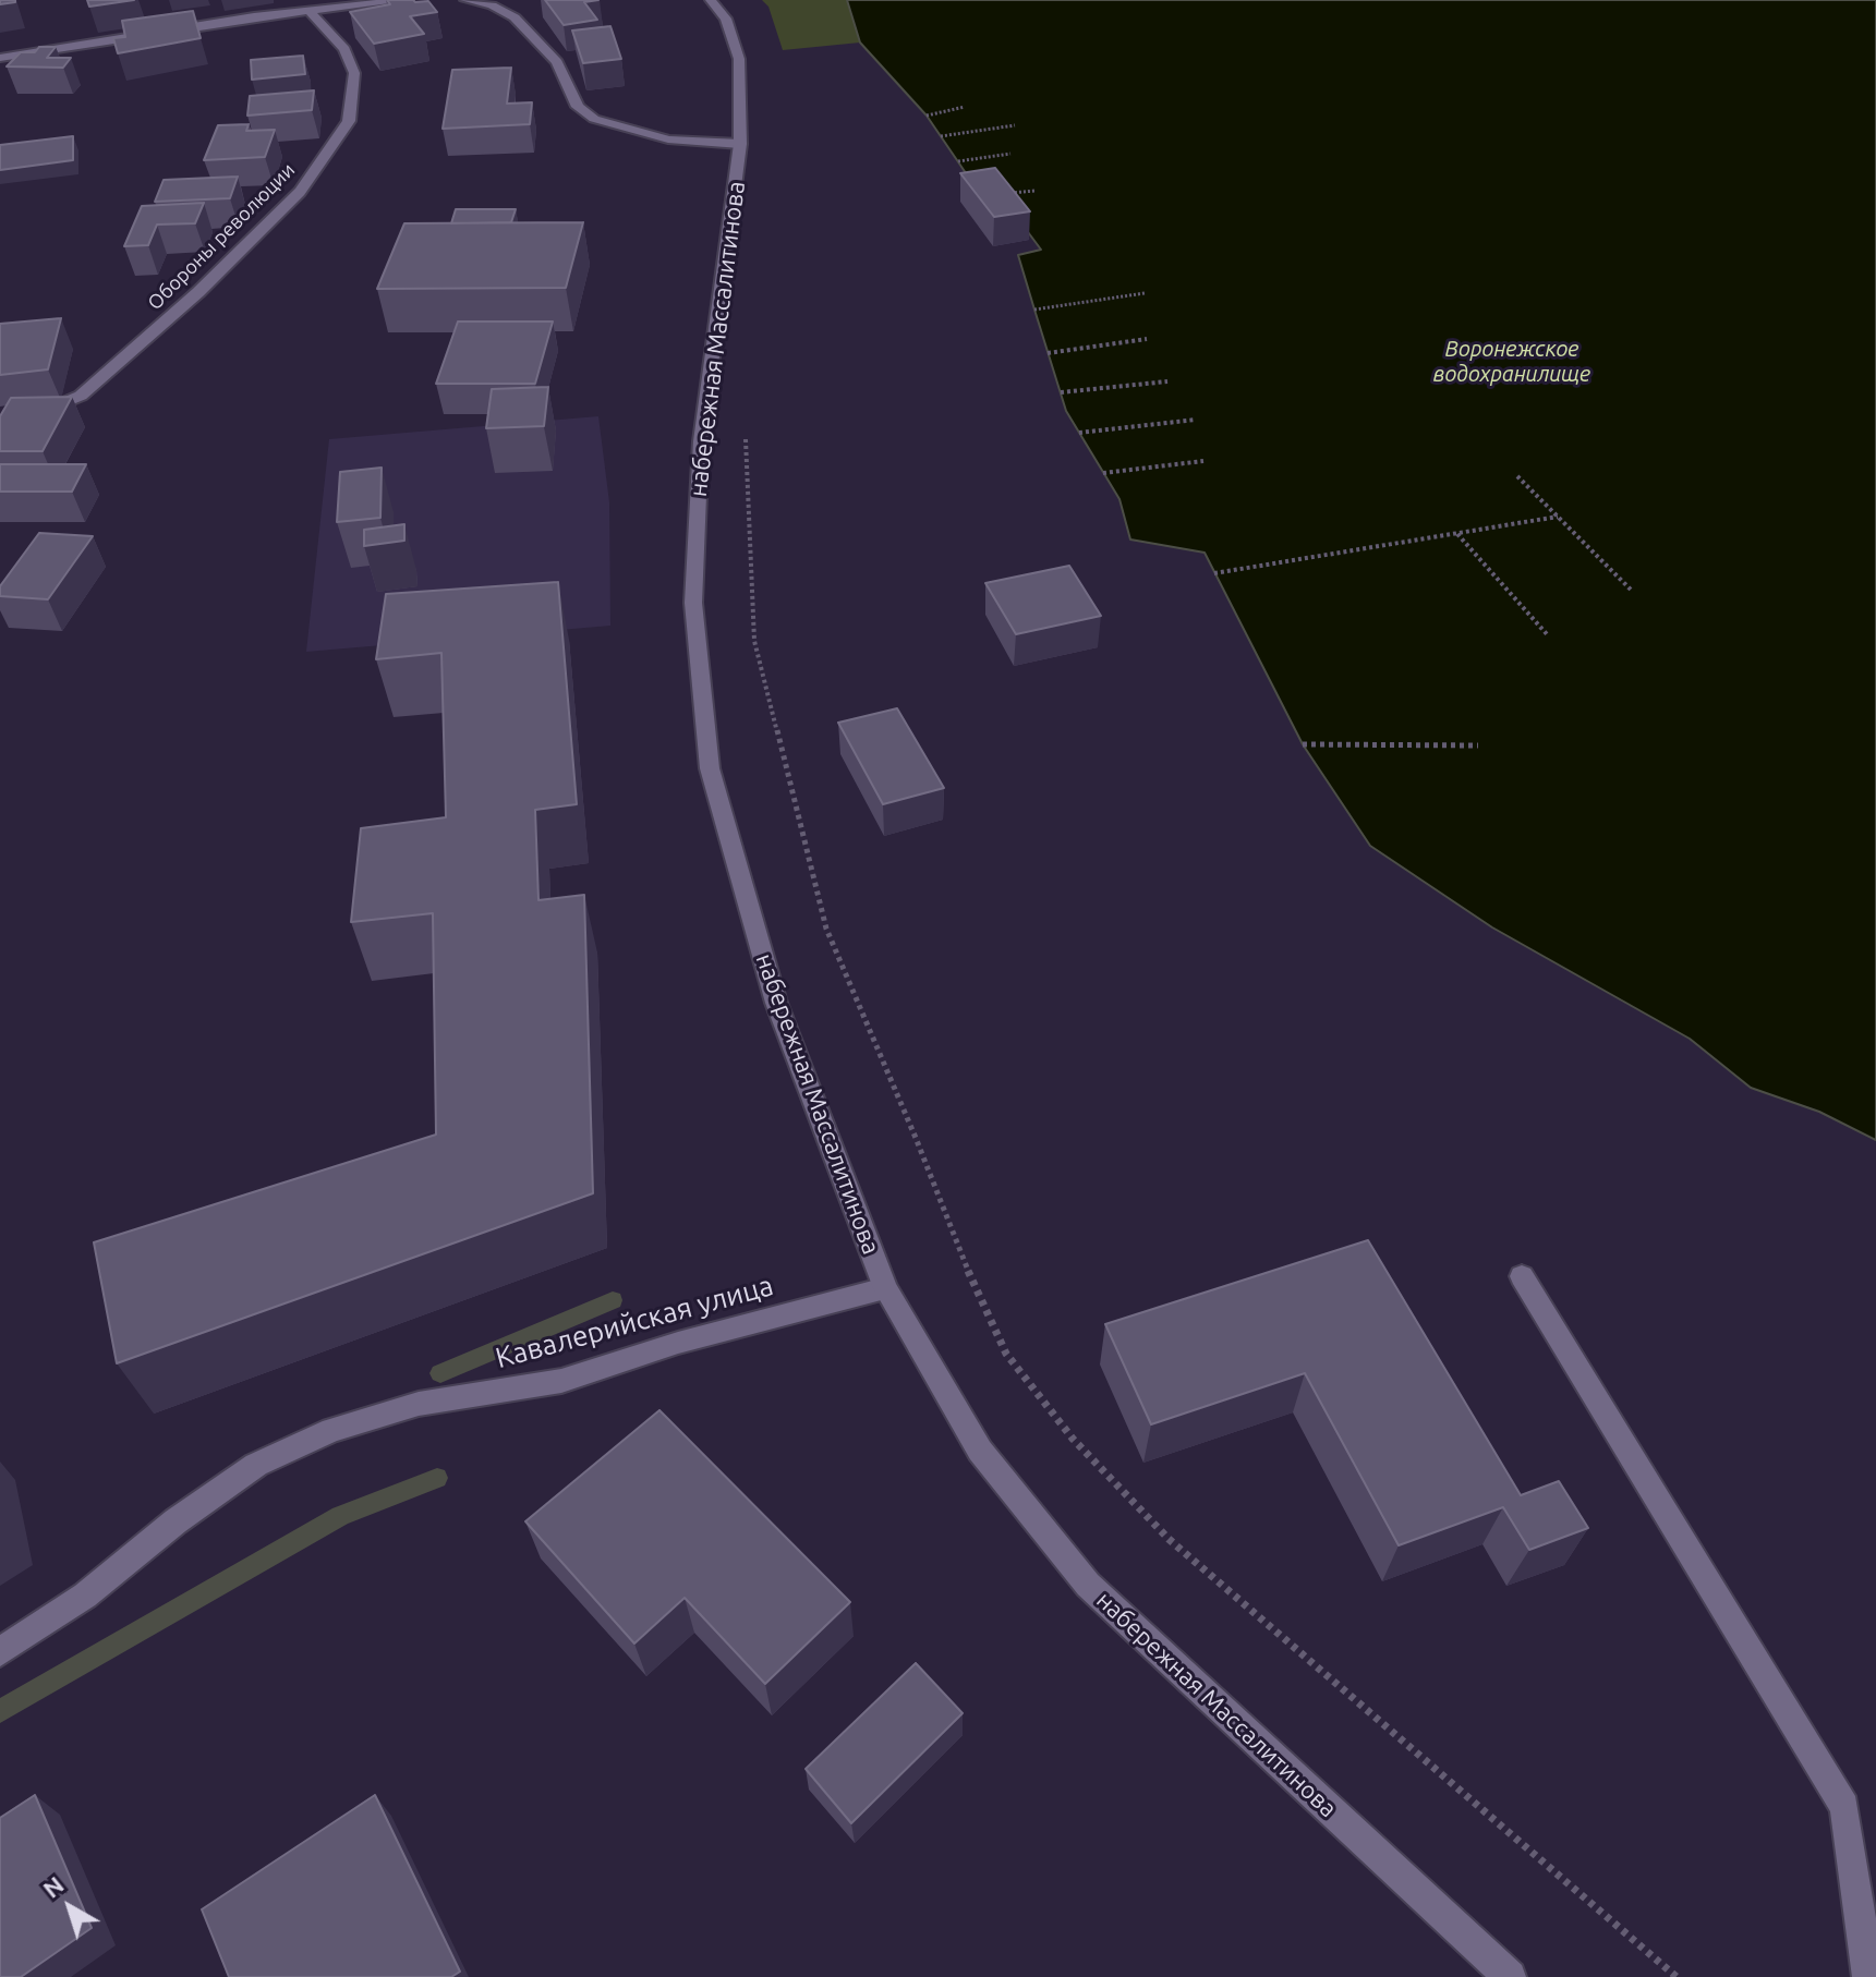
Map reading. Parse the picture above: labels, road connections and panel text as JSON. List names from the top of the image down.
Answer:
{
  "streets": {
    "street": ["Обороны революции", "набережная Массалитинова", "Кавалерийская улица"]
  },
  "crossings": [
    ["набережная Массалитинова", "Кавалерийская улица"]
  ],
  "water": ["Воронежское водохранилище"],
  "north": "top left"
}
